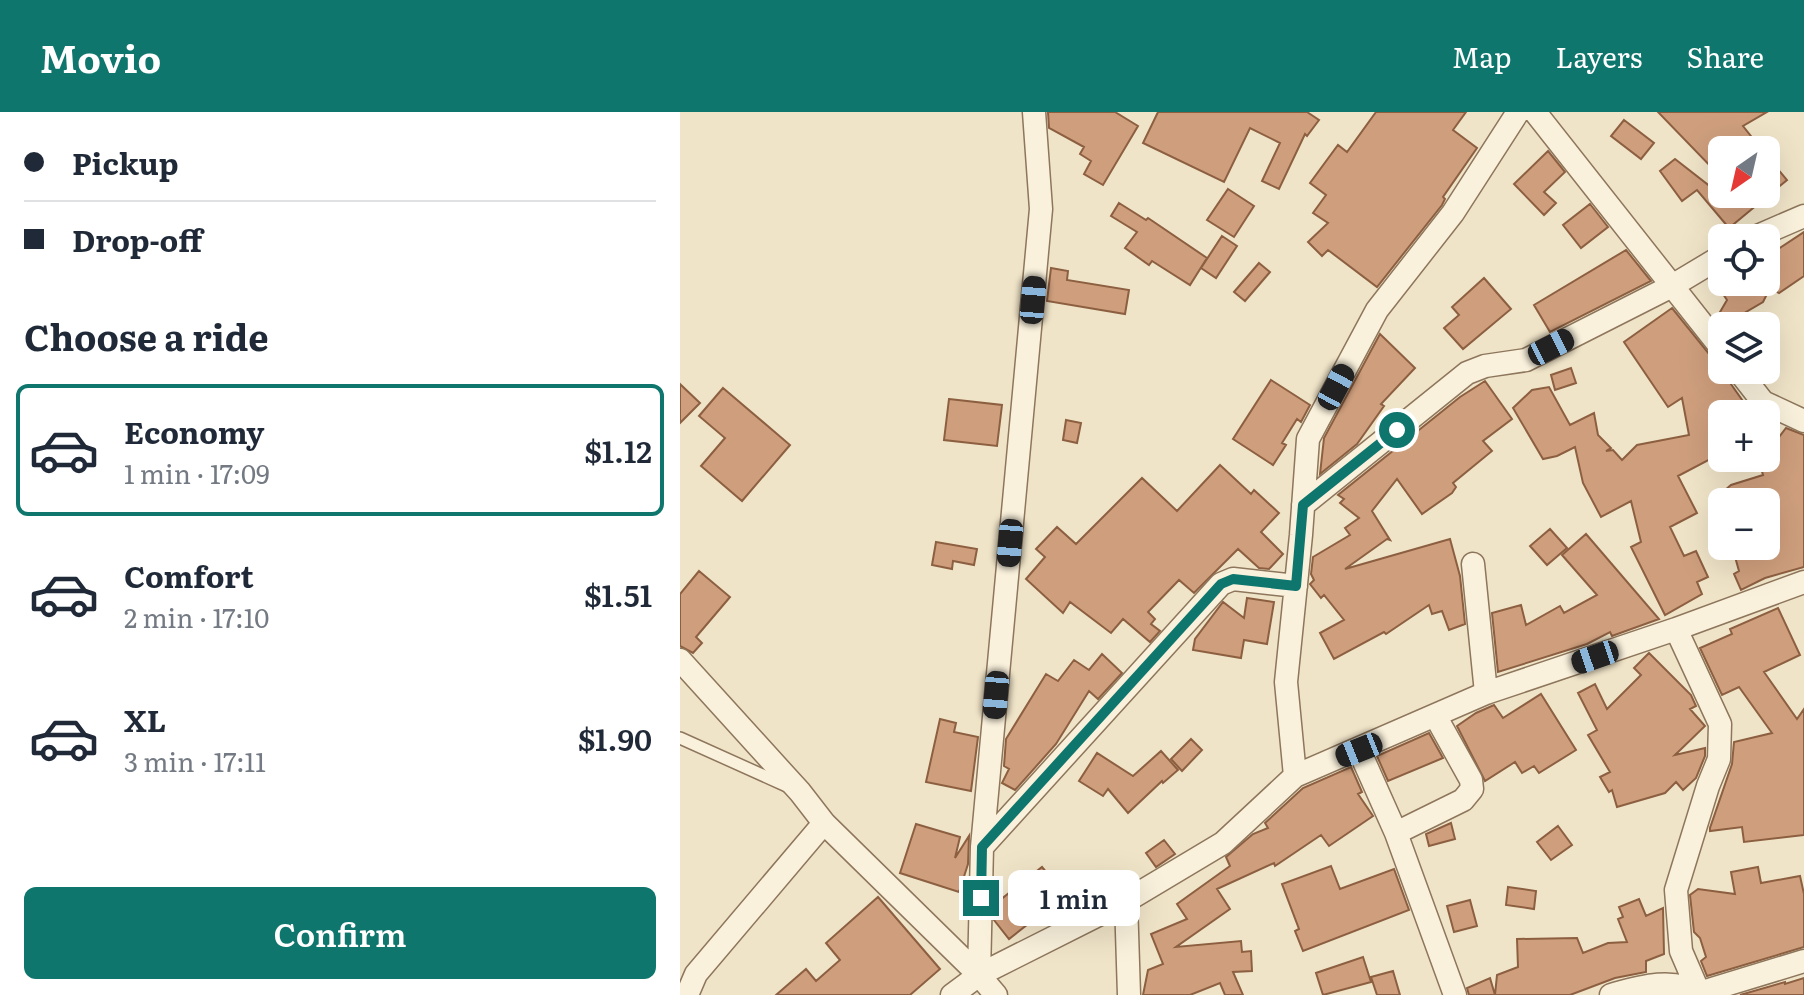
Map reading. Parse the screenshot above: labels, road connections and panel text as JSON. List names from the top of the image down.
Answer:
{
  "north": "bottom left",
  "page": {
    "header": "Movio",
    "nav": ["Map", "Layers", "Share"],
    "banner": ["Pickup", "Drop-off"],
    "map_buttons": ["+", "−"],
    "heading": "Choose a ride",
    "list": [
      {
        "name": "Economy",
        "note": "1 min · 17:09",
        "value": "$1.12"
      },
      {
        "name": "Comfort",
        "note": "2 min · 17:10",
        "value": "$1.51"
      },
      {
        "name": "XL",
        "note": "3 min · 17:11",
        "value": "$1.90"
      }
    ],
    "bubble": "1 min",
    "buttons": "Confirm"
  }
}
